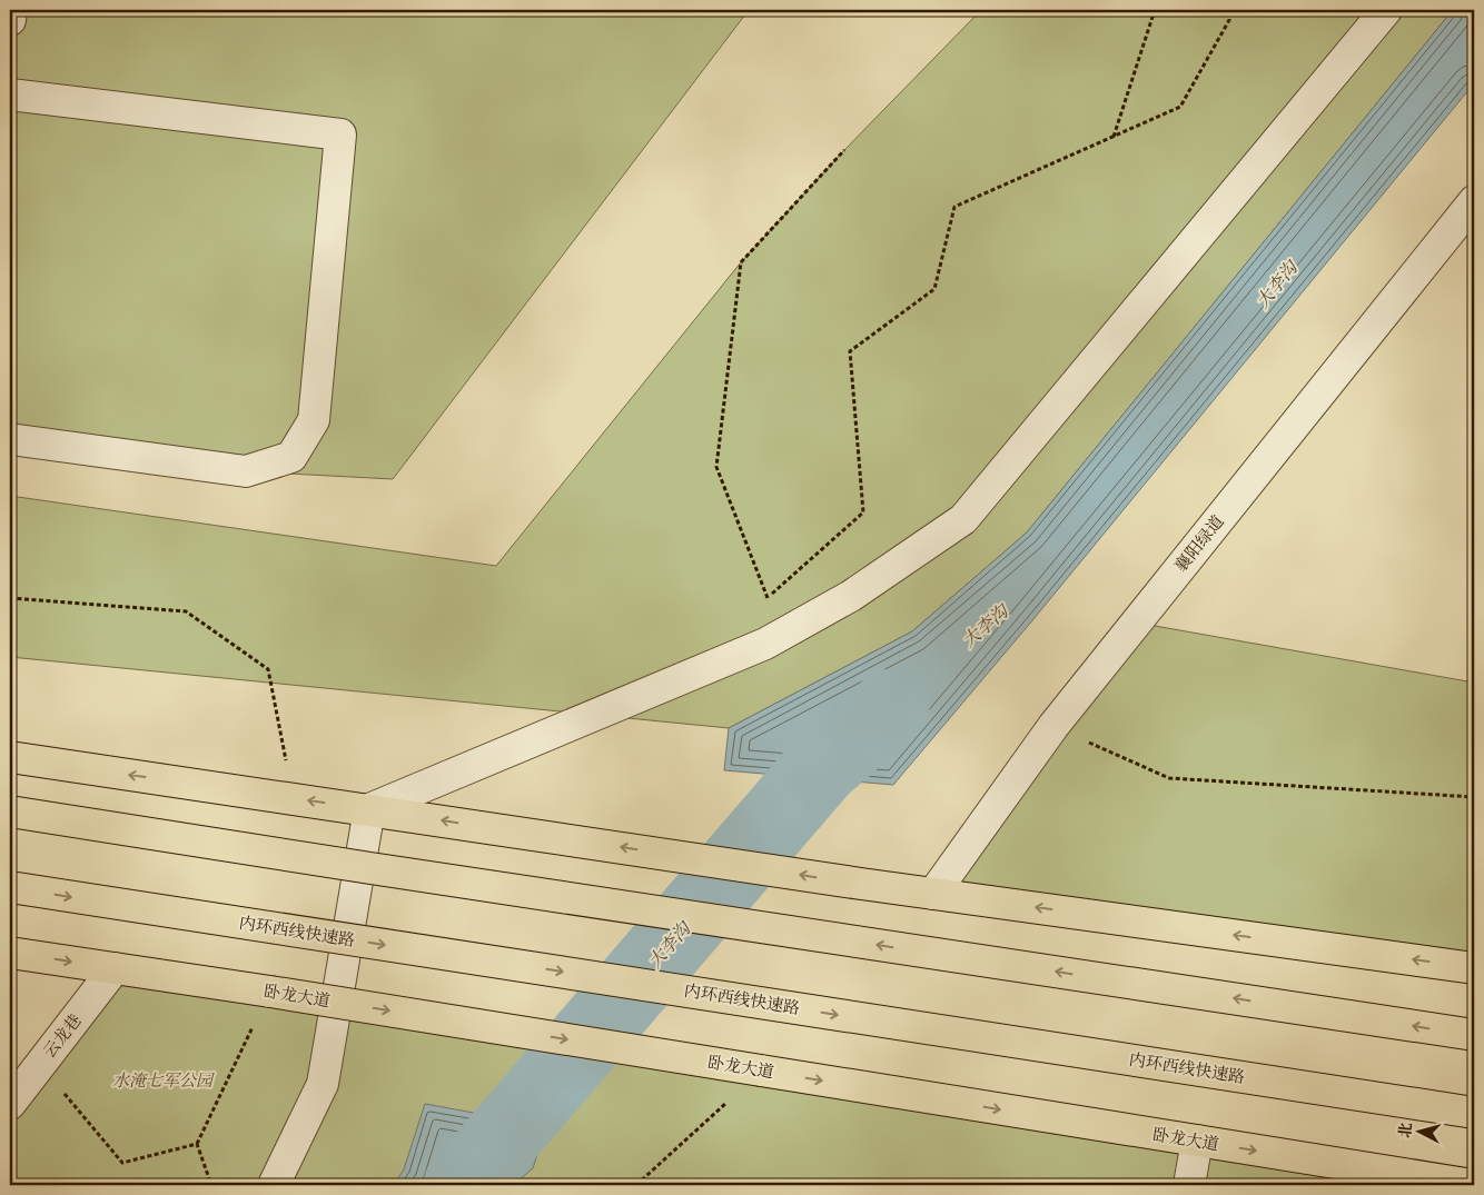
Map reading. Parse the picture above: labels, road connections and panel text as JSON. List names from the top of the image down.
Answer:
{
  "streets": {
    "highway": ["内环西线快速路", "卧龙大道"],
    "street": ["襄阳绿道", "云龙巷"]
  },
  "crossings": [
    ["卧龙大道", "云龙巷"]
  ],
  "water": ["大李沟"],
  "parks": ["水淹七军公园"],
  "north": "left"
}
